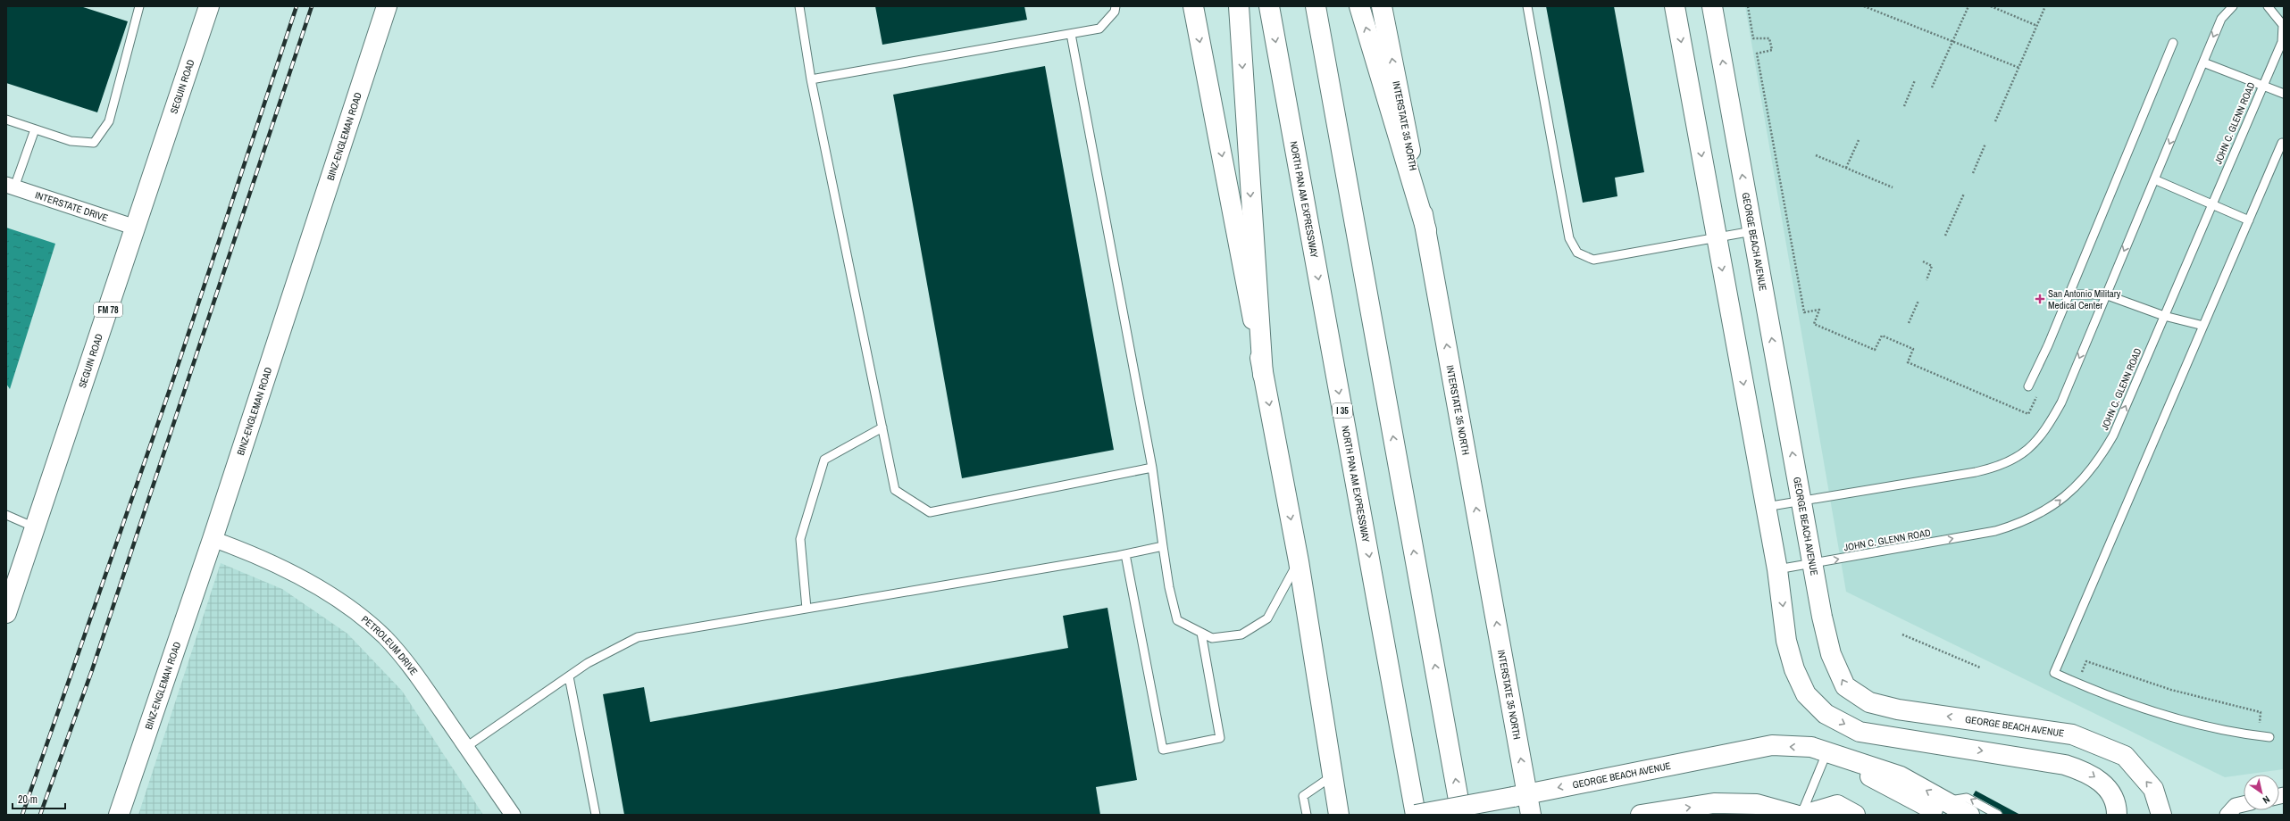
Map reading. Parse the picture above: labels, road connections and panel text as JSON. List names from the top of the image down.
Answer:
{
  "streets": {
    "main road": [
      "SEGUIN ROAD",
      "INTERSTATE 35 NORTH",
      "BINZ-ENGLEMAN ROAD",
      "NORTH PAN AM EXPRESSWAY",
      "GEORGE BEACH AVENUE",
      "FM 78",
      "I 35"
    ],
    "street": ["INTERSTATE DRIVE", "PETROLEUM DRIVE"],
    "lane": ["JOHN C. GLENN ROAD"]
  },
  "crossings": [
    ["SEGUIN ROAD", "INTERSTATE DRIVE"],
    ["JOHN C. GLENN ROAD", "GEORGE BEACH AVENUE"],
    ["INTERSTATE 35 NORTH", "GEORGE BEACH AVENUE"],
    ["BINZ-ENGLEMAN ROAD", "PETROLEUM DRIVE"],
    ["NORTH PAN AM EXPRESSWAY", "GEORGE BEACH AVENUE"]
  ],
  "one_way": ["JOHN C. GLENN ROAD"],
  "places": {
    "health": ["San Antonio Military Medical Center"]
  },
  "scale_bar": "20 m",
  "north": "bottom right"
}
